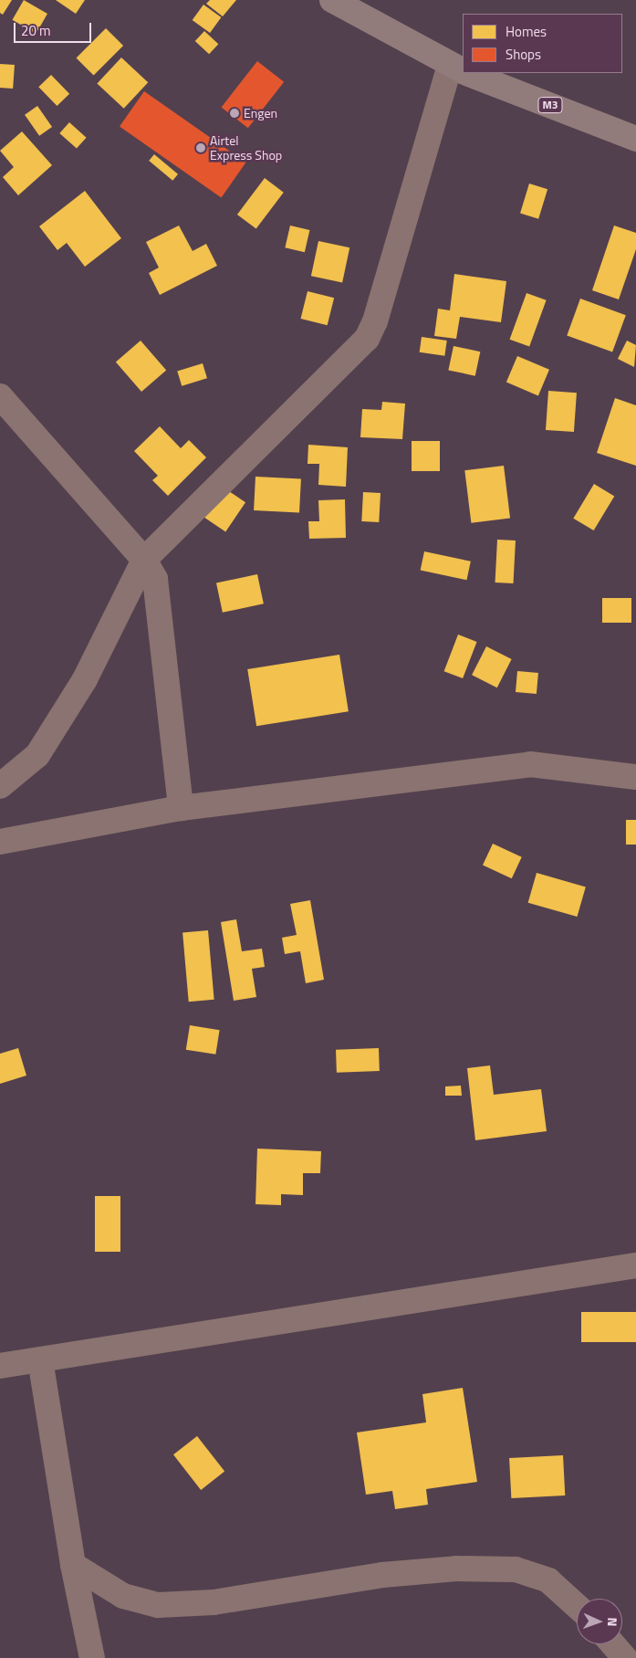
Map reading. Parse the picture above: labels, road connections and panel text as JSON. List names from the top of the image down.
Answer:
{
  "streets": {
    "highway": ["M3"]
  },
  "places": ["Engen", "Airtel Express Shop"],
  "legend": ["Homes", "Shops"],
  "scale_bar": "20 m",
  "north": "right"
}
